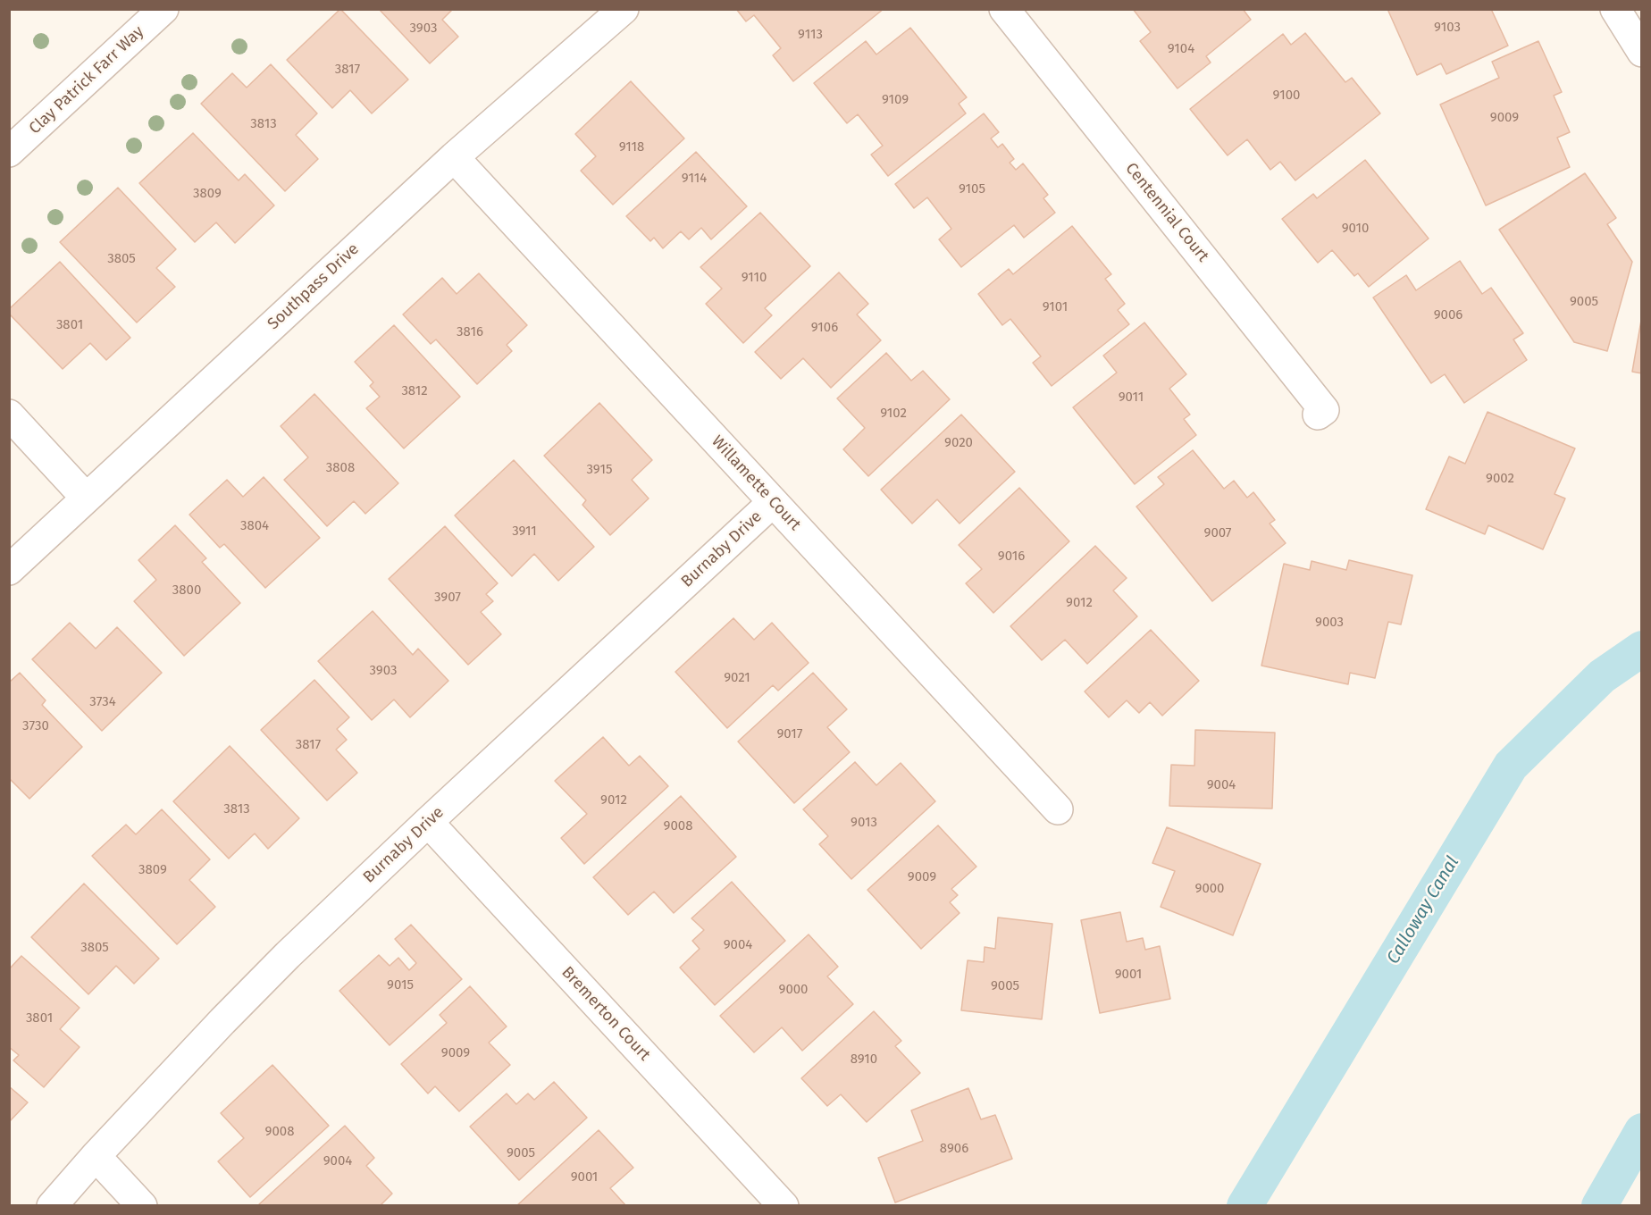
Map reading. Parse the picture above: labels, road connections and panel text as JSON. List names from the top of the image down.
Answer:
{
  "streets": {
    "street": [
      "Clay Patrick Farr Way",
      "Centennial Court",
      "Southpass Drive",
      "Willamette Court",
      "Burnaby Drive",
      "Bremerton Court"
    ]
  },
  "crossings": [
    ["Southpass Drive", "Willamette Court"],
    ["Willamette Court", "Burnaby Drive"],
    ["Burnaby Drive", "Bremerton Court"]
  ],
  "water": ["Calloway Canal"],
  "house_numbers": [
    "9103",
    "3903",
    "9113",
    "9104",
    "3817",
    "9100",
    "9109",
    "9009",
    "3813",
    "9118",
    "9114",
    "9105",
    "3809",
    "9010",
    "3805",
    "9110",
    "9005",
    "9101",
    "9006",
    "3801",
    "9106",
    "3816",
    "3812",
    "9011",
    "9102",
    "9020",
    "3808",
    "3915",
    "9002",
    "3804",
    "3911",
    "9007",
    "9016",
    "3800",
    "3907",
    "9012",
    "9003",
    "3903",
    "9021",
    "3734",
    "3730",
    "9017",
    "3817",
    "9004",
    "9012",
    "3813",
    "9013",
    "9008",
    "3809",
    "9009",
    "9000",
    "9004",
    "3805",
    "9001",
    "9015",
    "9005",
    "9000",
    "3801",
    "9009",
    "8910",
    "9008",
    "8906",
    "9005",
    "9004",
    "9001"
  ]
}
